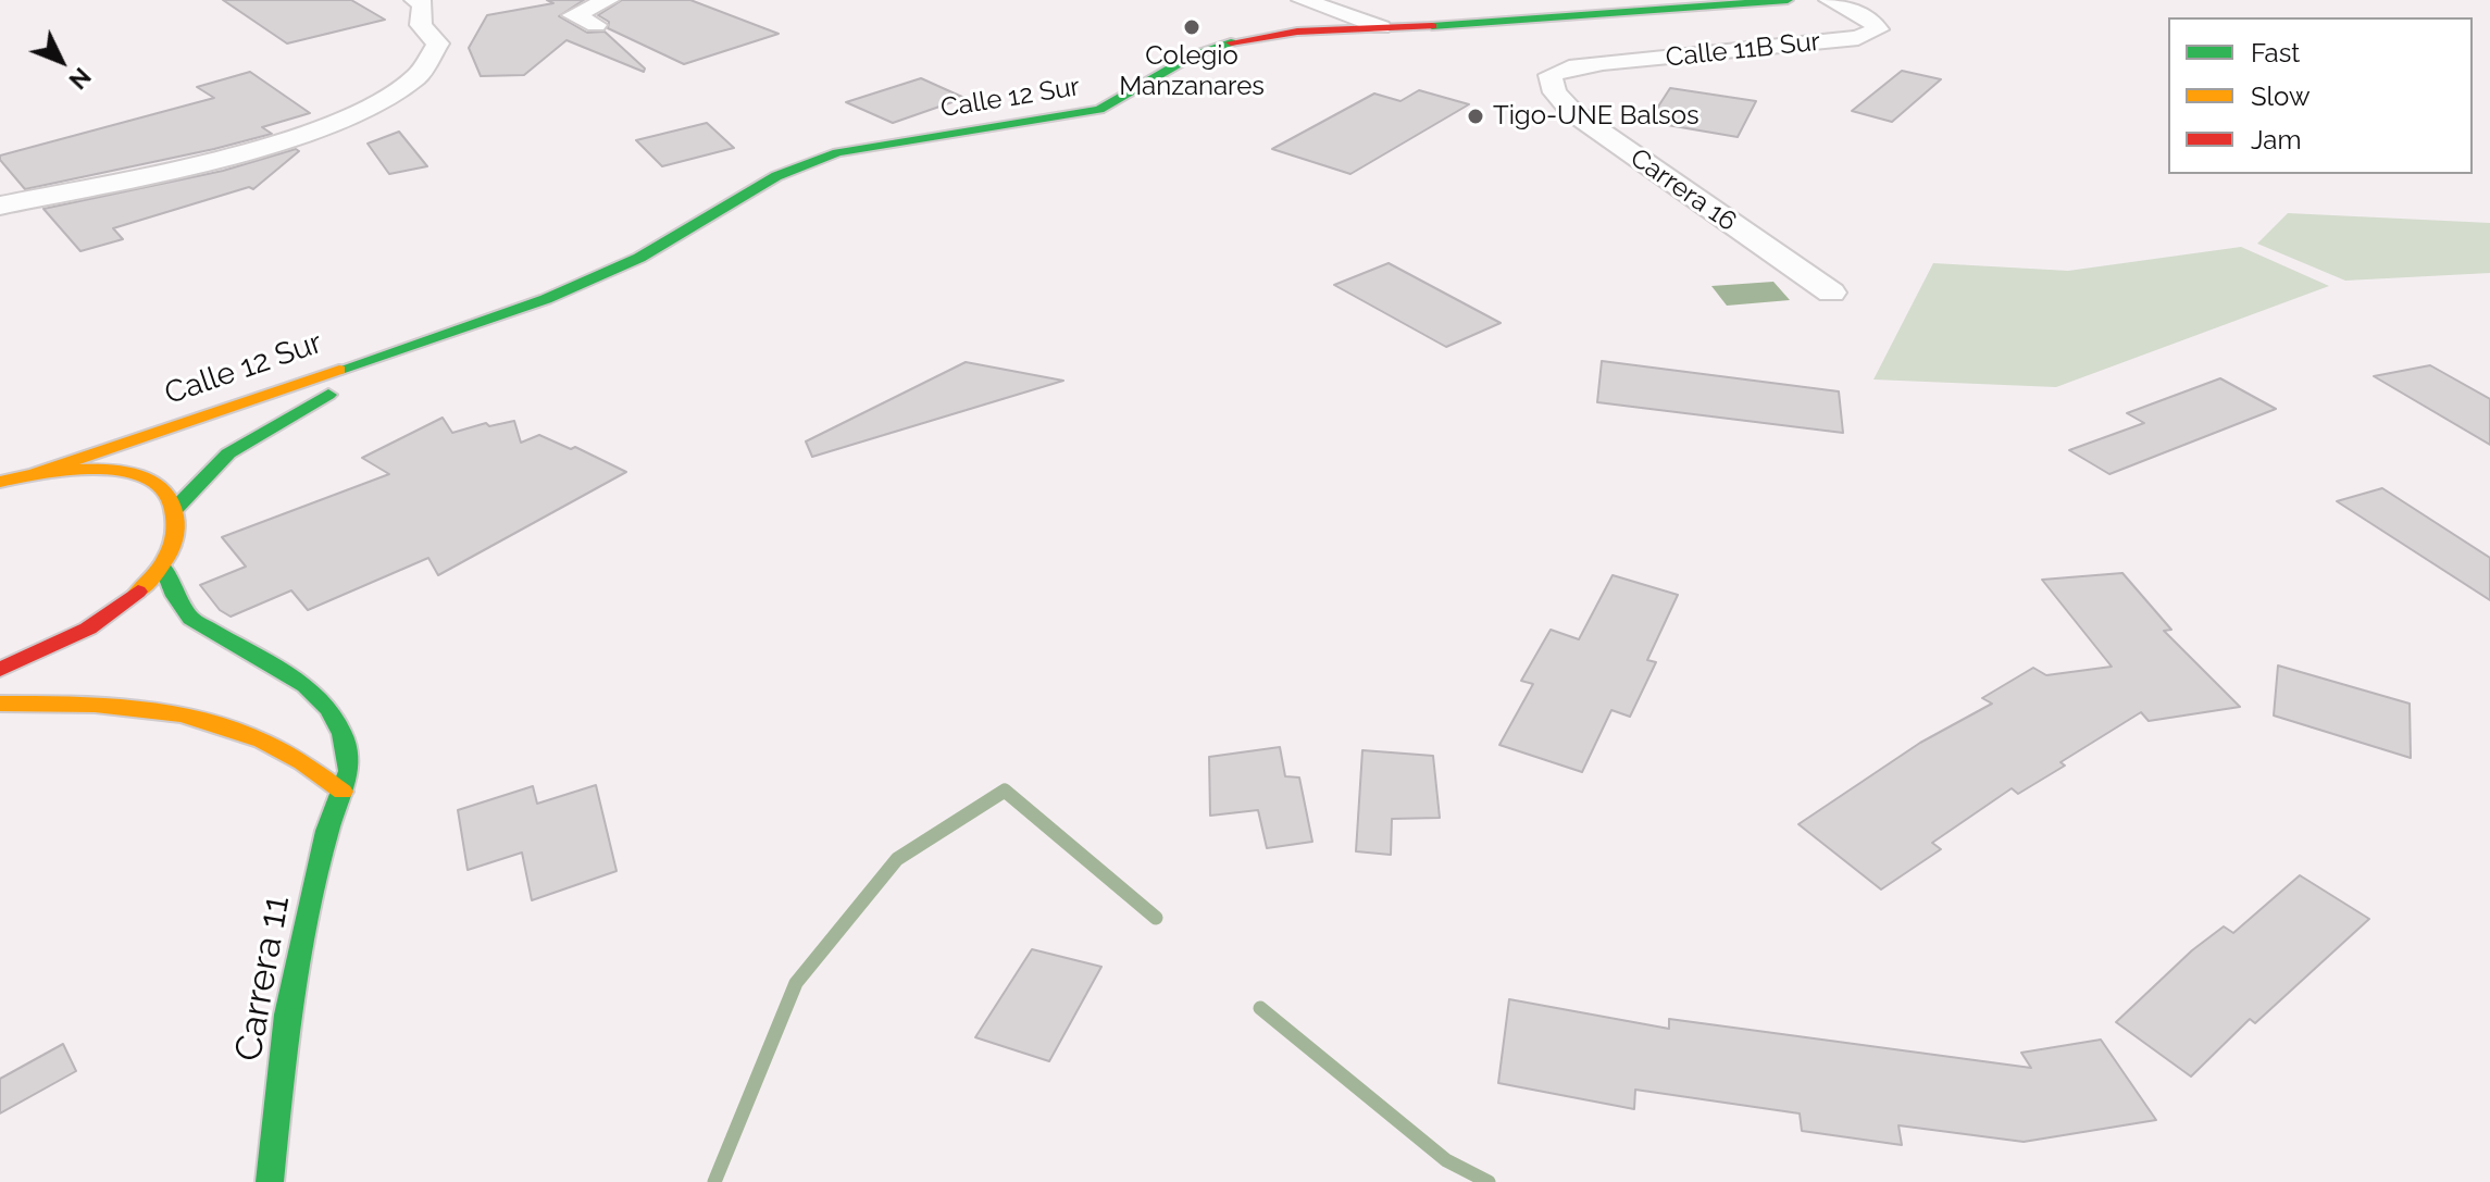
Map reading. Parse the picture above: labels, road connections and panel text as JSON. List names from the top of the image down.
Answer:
{
  "streets": {
    "main road": ["Calle 12 Sur", "Carrera 11"],
    "street": ["Calle 11B Sur", "Carrera 16"]
  },
  "crossings": [
    ["Calle 11B Sur", "Carrera 16"]
  ],
  "places": ["Colegio Manzanares", "Tigo-UNE Balsos"],
  "legend": ["Fast", "Slow", "Jam"],
  "north": "bottom right"
}
